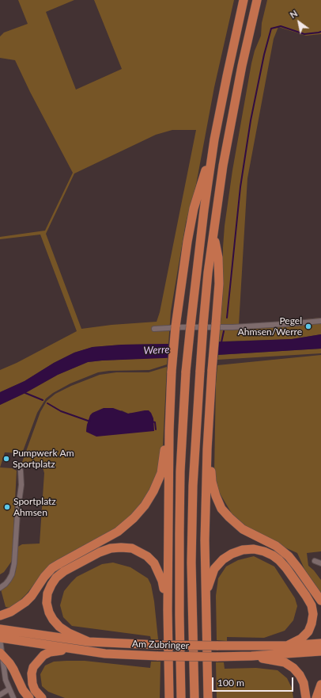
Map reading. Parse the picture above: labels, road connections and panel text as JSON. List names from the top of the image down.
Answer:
{
  "streets": {
    "highway": ["Am Zubringer"]
  },
  "water": ["Werre"],
  "places": ["Pegel Ahmsen/Werre", "Pumpwerk Am Sportplatz", "Sportplatz Ahmsen"],
  "scale_bar": "100 m",
  "north": "top left"
}
